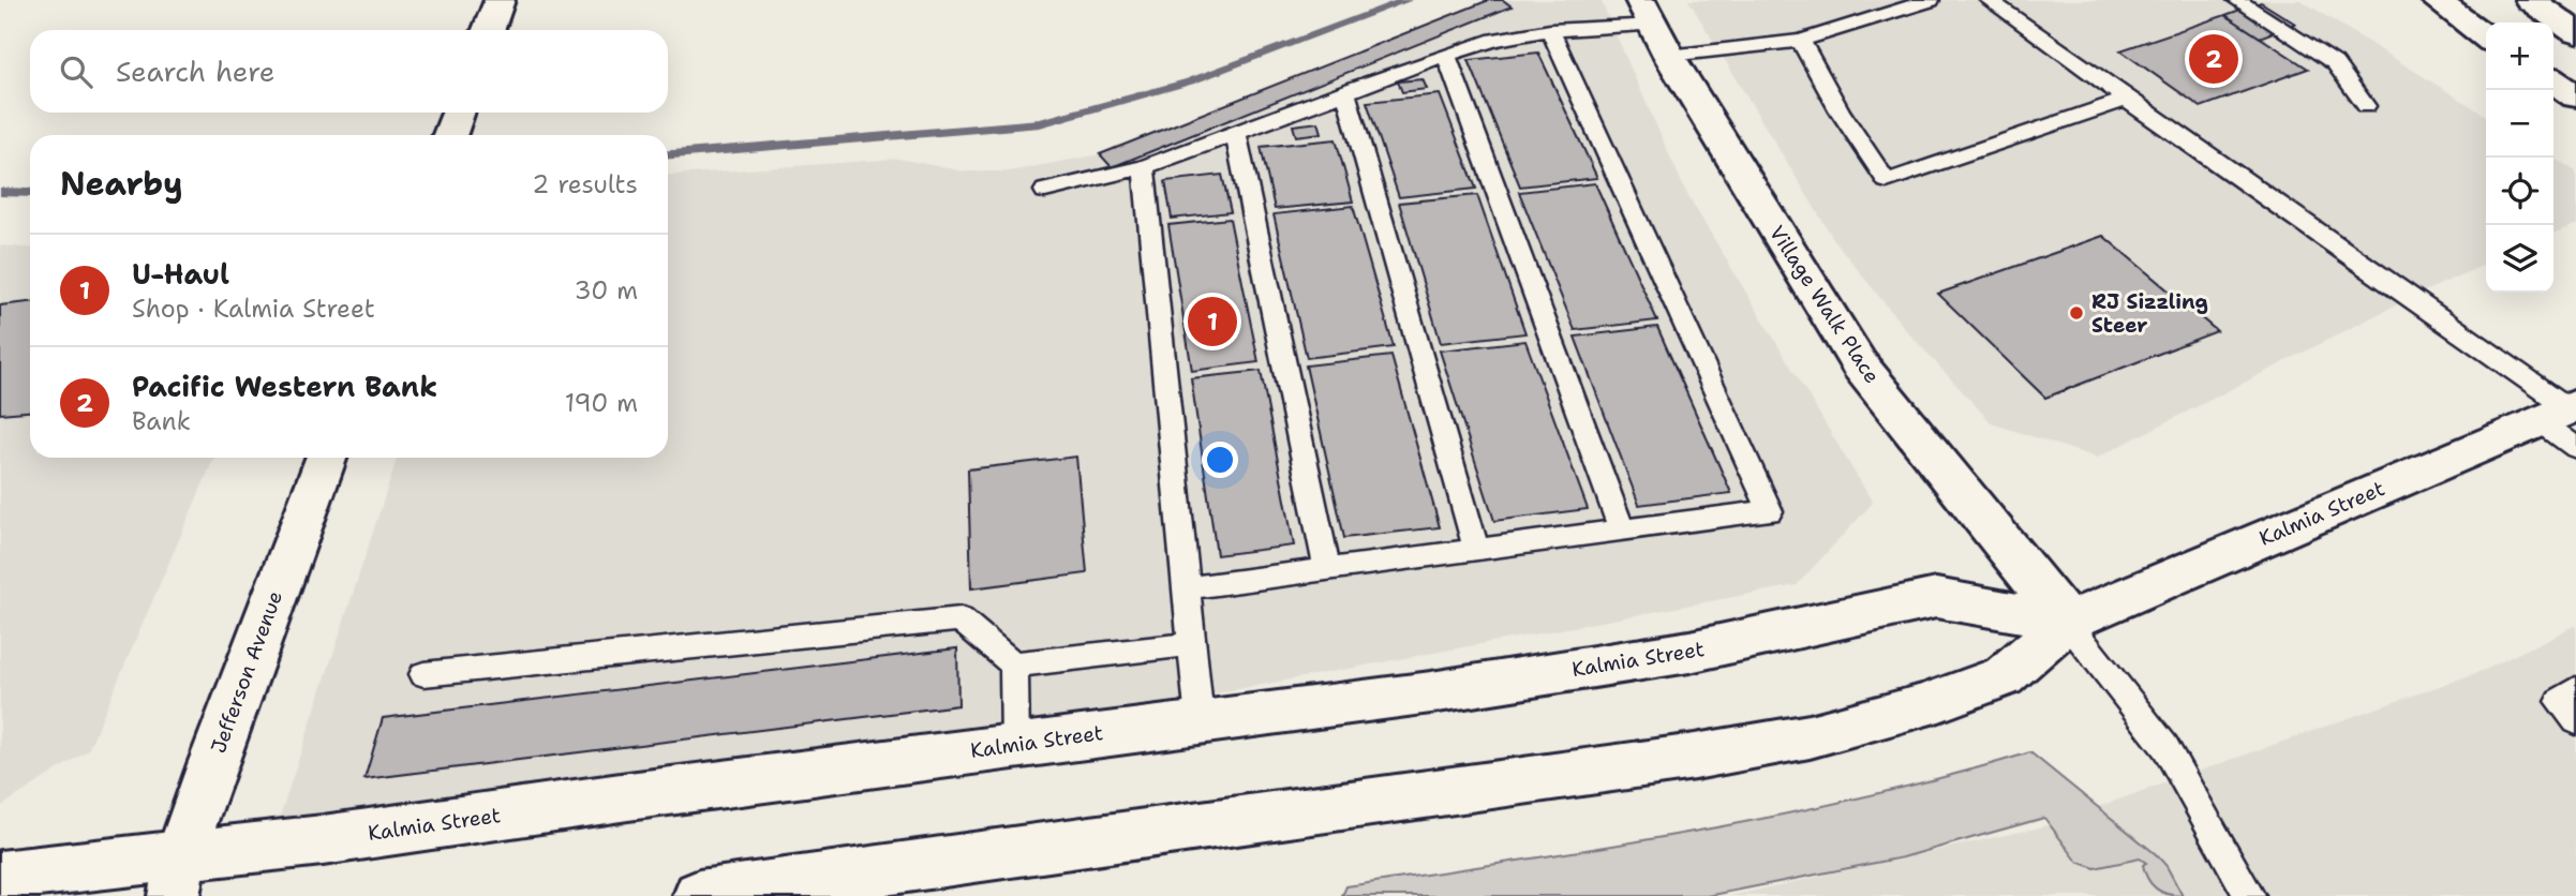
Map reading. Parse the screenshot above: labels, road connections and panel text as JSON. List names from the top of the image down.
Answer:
{
  "streets": {
    "main road": ["Village Walk Place", "Kalmia Street", "Jefferson Avenue"]
  },
  "crossings": [
    ["Village Walk Place", "Kalmia Street"],
    ["Kalmia Street", "Jefferson Avenue"]
  ],
  "places": ["RJ Sizzling Steer"],
  "page": {
    "map_buttons": ["+", "−"],
    "pins": ["2", "1"],
    "search": "Search here",
    "heading": ["Nearby", "2 results"],
    "list": [
      {
        "mark": "1",
        "name": "U-Haul",
        "note": "Shop · Kalmia Street",
        "value": "30 m"
      },
      {
        "mark": "2",
        "name": "Pacific Western Bank",
        "note": "Bank",
        "value": "190 m"
      }
    ]
  }
}
